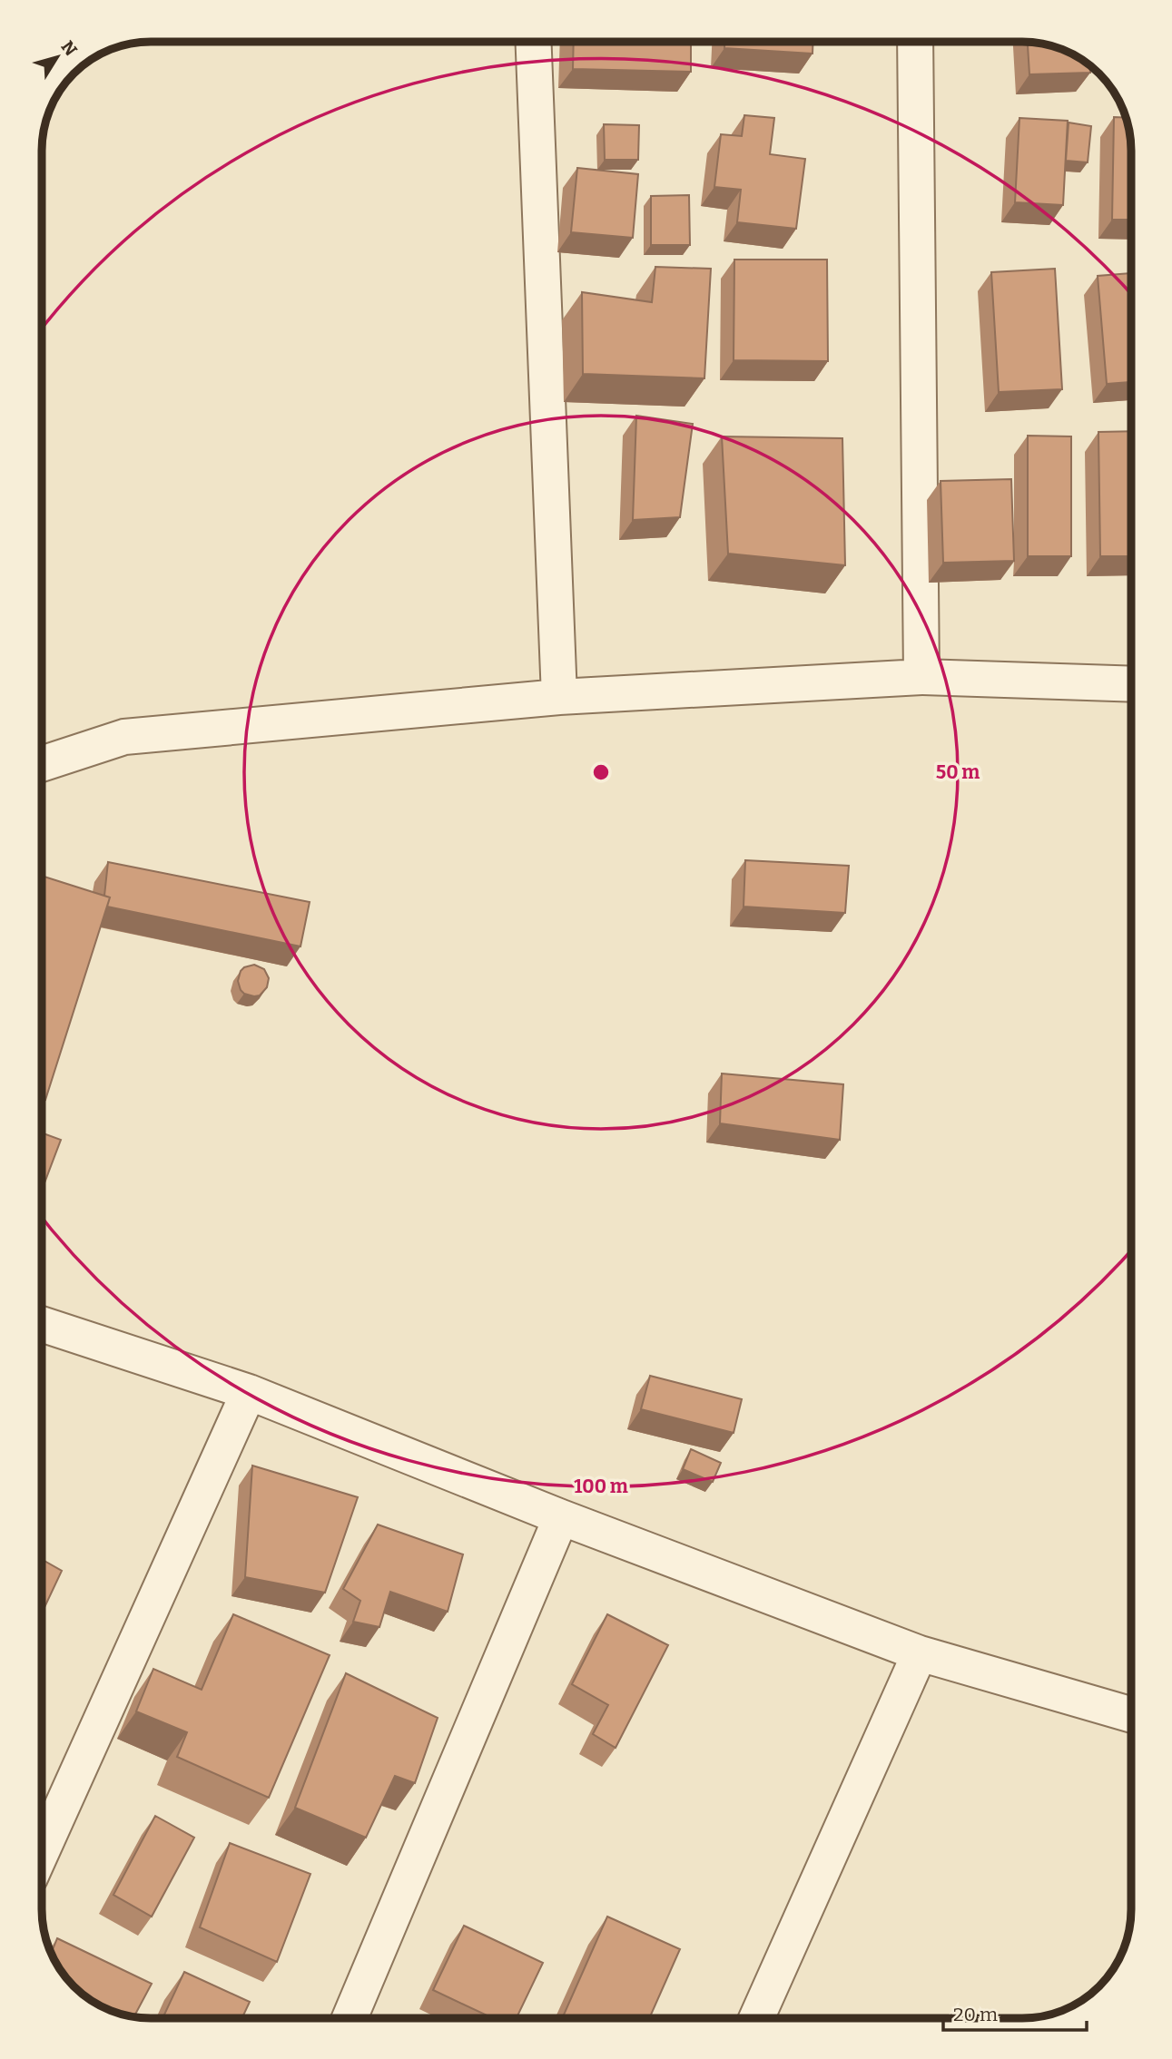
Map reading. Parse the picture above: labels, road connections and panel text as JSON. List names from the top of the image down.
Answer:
{
  "scale_bar": "20 m",
  "north": "top right",
  "rings": ["50 m", "100 m"]
}
